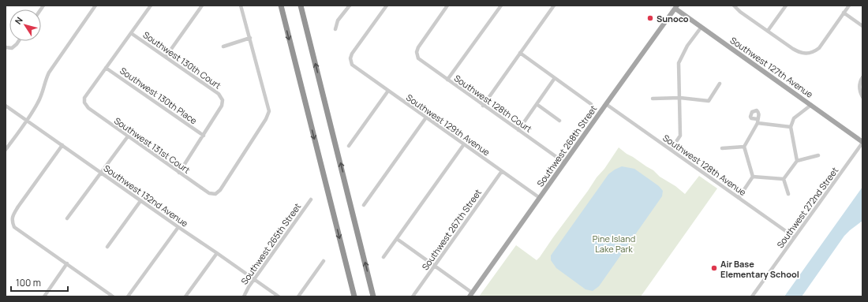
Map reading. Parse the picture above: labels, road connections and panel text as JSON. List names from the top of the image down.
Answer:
{
  "streets": {
    "main road": ["Southwest 127th Avenue", "Southwest 268th Street"],
    "street": [
      "Southwest 130th Court",
      "Southwest 130th Place",
      "Southwest 128th Court",
      "Southwest 129th Avenue",
      "Southwest 131st Court",
      "Southwest 128th Avenue",
      "Southwest 132nd Avenue",
      "Southwest 272nd Street",
      "Southwest 267th Street",
      "Southwest 265th Street"
    ]
  },
  "crossings": [
    ["Southwest 130th Court", "Southwest 130th Place"],
    ["Southwest 127th Avenue", "Southwest 268th Street"],
    ["Southwest 127th Avenue", "Southwest 272nd Street"],
    ["Southwest 130th Place", "Southwest 131st Court"],
    ["Southwest 128th Court", "Southwest 268th Street"],
    ["Southwest 129th Avenue", "Southwest 268th Street"],
    ["Southwest 129th Avenue", "Southwest 267th Street"],
    ["Southwest 268th Street", "Southwest 128th Avenue"],
    ["Southwest 128th Avenue", "Southwest 272nd Street"],
    ["Southwest 132nd Avenue", "Southwest 265th Street"]
  ],
  "parks": ["Pine Island Lake Park"],
  "places": ["Sunoco", "Air Base Elementary School"],
  "scale_bar": "100 m",
  "north": "top left"
}
